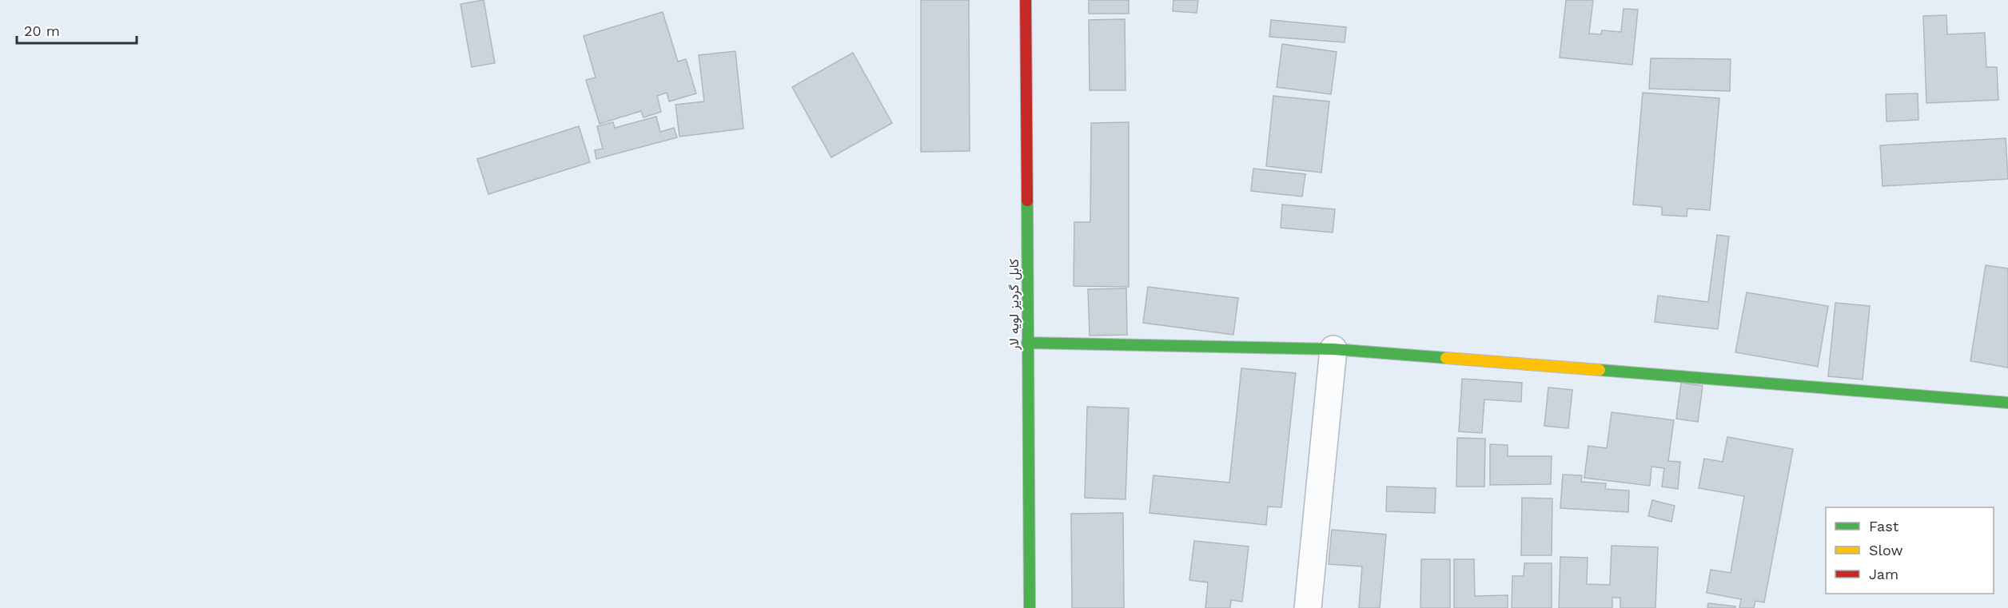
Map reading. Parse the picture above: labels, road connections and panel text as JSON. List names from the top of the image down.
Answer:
{
  "streets": {
    "main road": ["کابل گردیز لویه لار"]
  },
  "legend": ["Fast", "Slow", "Jam"],
  "scale_bar": "20 m"
}
